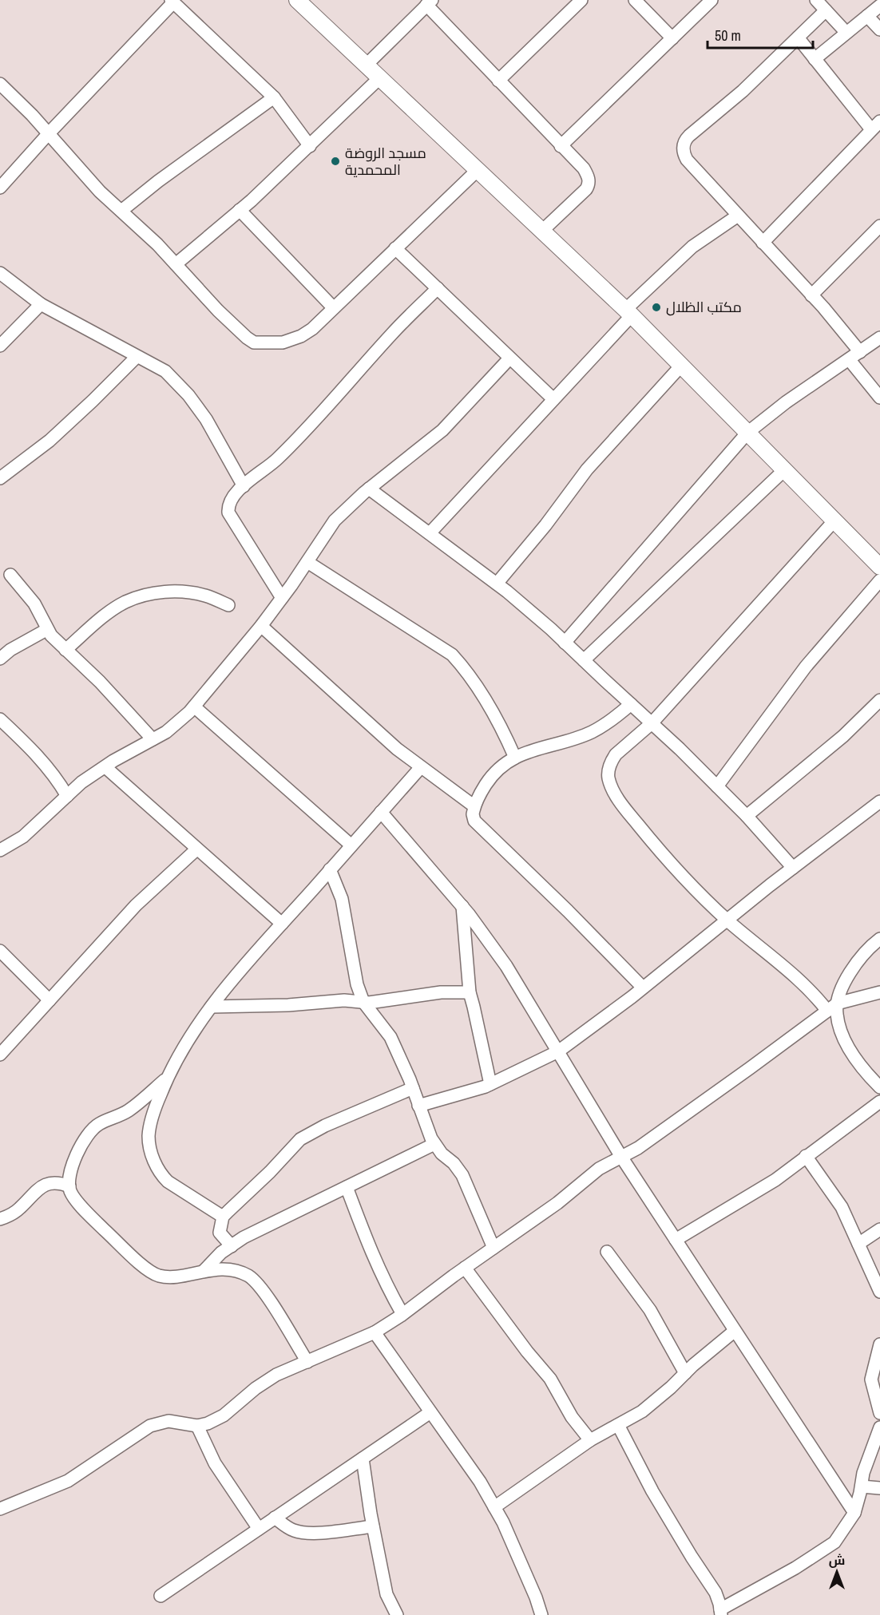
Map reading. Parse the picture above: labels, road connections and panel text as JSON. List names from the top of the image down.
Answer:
{
  "places": ["مسجد الروضة المحمدية", "مكتب الظلال"],
  "scale_bar": "50 m",
  "north": "top"
}
